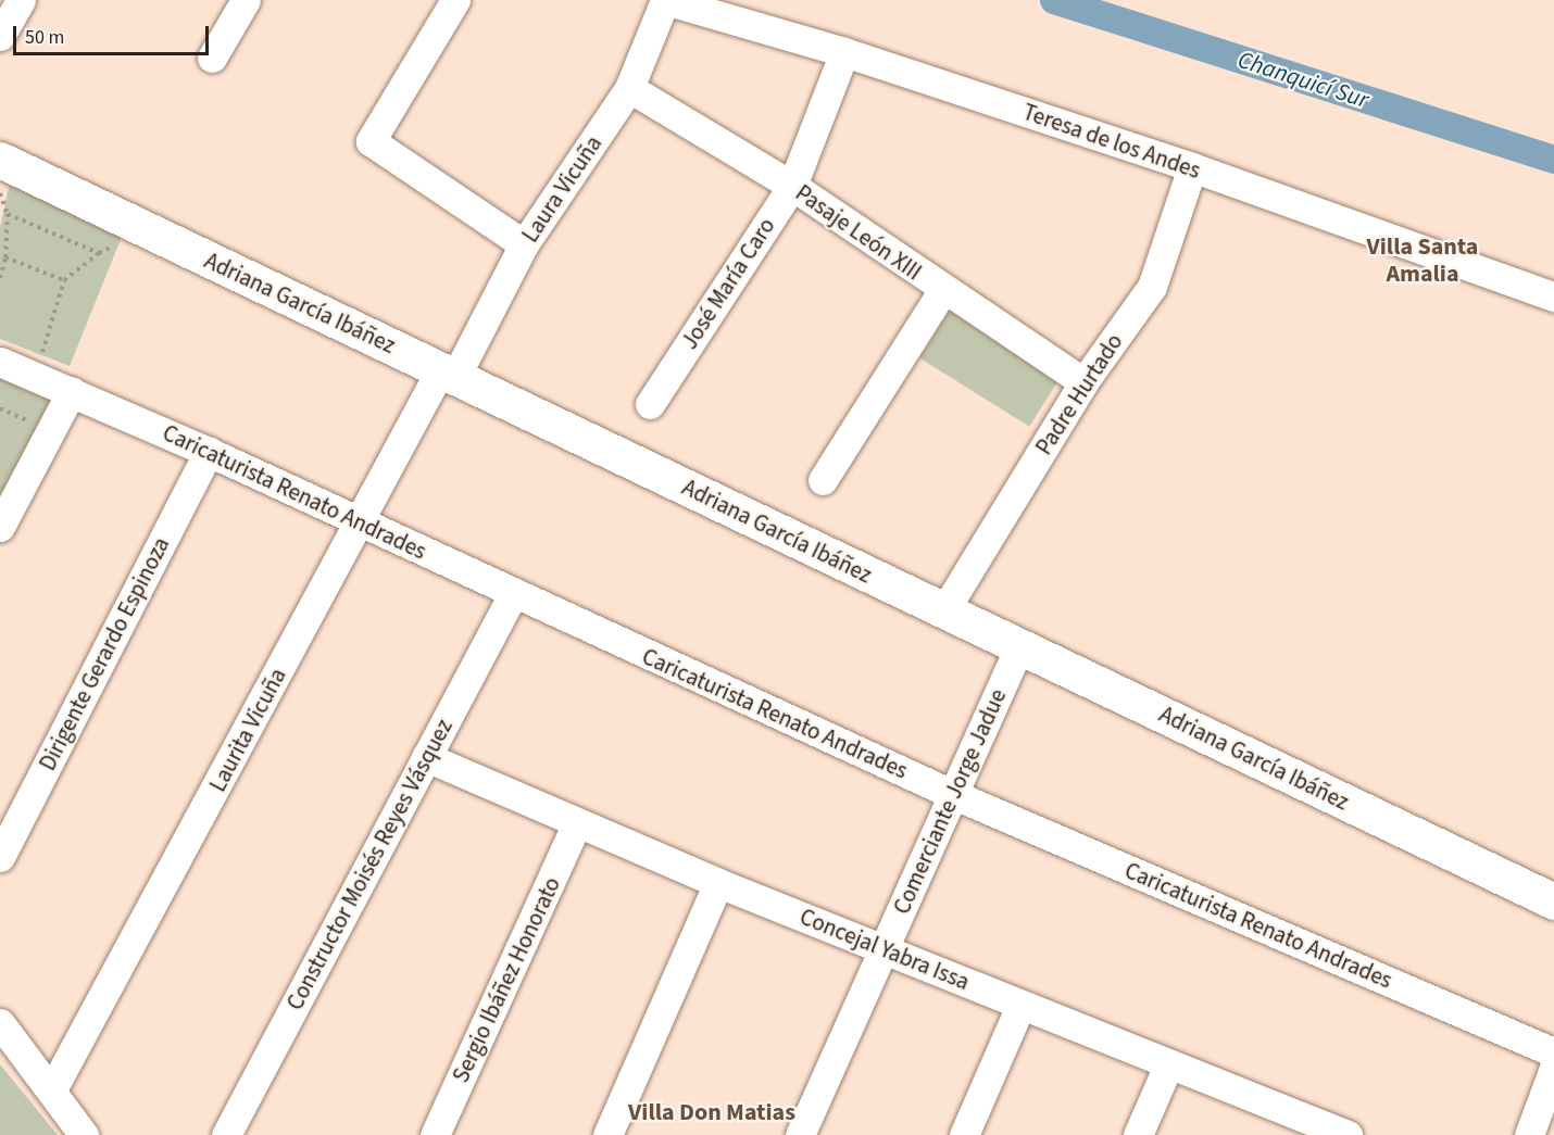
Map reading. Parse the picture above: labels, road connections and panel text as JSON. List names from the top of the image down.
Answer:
{
  "streets": {
    "street": [
      "Teresa de los Andes",
      "Laura Vicuña",
      "Pasaje León XIII",
      "José María Caro",
      "Adriana García Ibáñez",
      "Padre Hurtado",
      "Caricaturista Renato Andrades",
      "Dirigente Gerardo Espinoza",
      "Laurita Vicuña",
      "Comerciante Jorge Jadue",
      "Constructor Moisés Reyes Vásquez",
      "Concejal Yabra Issa",
      "Sergio Ibáñez Honorato"
    ]
  },
  "crossings": [
    ["Teresa de los Andes", "Laura Vicuña"],
    ["Teresa de los Andes", "José María Caro"],
    ["Teresa de los Andes", "Padre Hurtado"],
    ["Laura Vicuña", "Pasaje León XIII"],
    ["Laura Vicuña", "Adriana García Ibáñez"],
    ["Laura Vicuña", "Laurita Vicuña"],
    ["Pasaje León XIII", "José María Caro"],
    ["Pasaje León XIII", "Padre Hurtado"],
    ["Adriana García Ibáñez", "Padre Hurtado"],
    ["Adriana García Ibáñez", "Laurita Vicuña"],
    ["Adriana García Ibáñez", "Comerciante Jorge Jadue"],
    ["Caricaturista Renato Andrades", "Dirigente Gerardo Espinoza"],
    ["Caricaturista Renato Andrades", "Laurita Vicuña"],
    ["Caricaturista Renato Andrades", "Comerciante Jorge Jadue"],
    ["Caricaturista Renato Andrades", "Constructor Moisés Reyes Vásquez"],
    ["Comerciante Jorge Jadue", "Concejal Yabra Issa"],
    ["Constructor Moisés Reyes Vásquez", "Concejal Yabra Issa"],
    ["Concejal Yabra Issa", "Sergio Ibáñez Honorato"]
  ],
  "districts": ["Villa Santa Amalia", "Villa Don Matias"],
  "water": ["Chanquicí Sur"],
  "scale_bar": "50 m"
}
